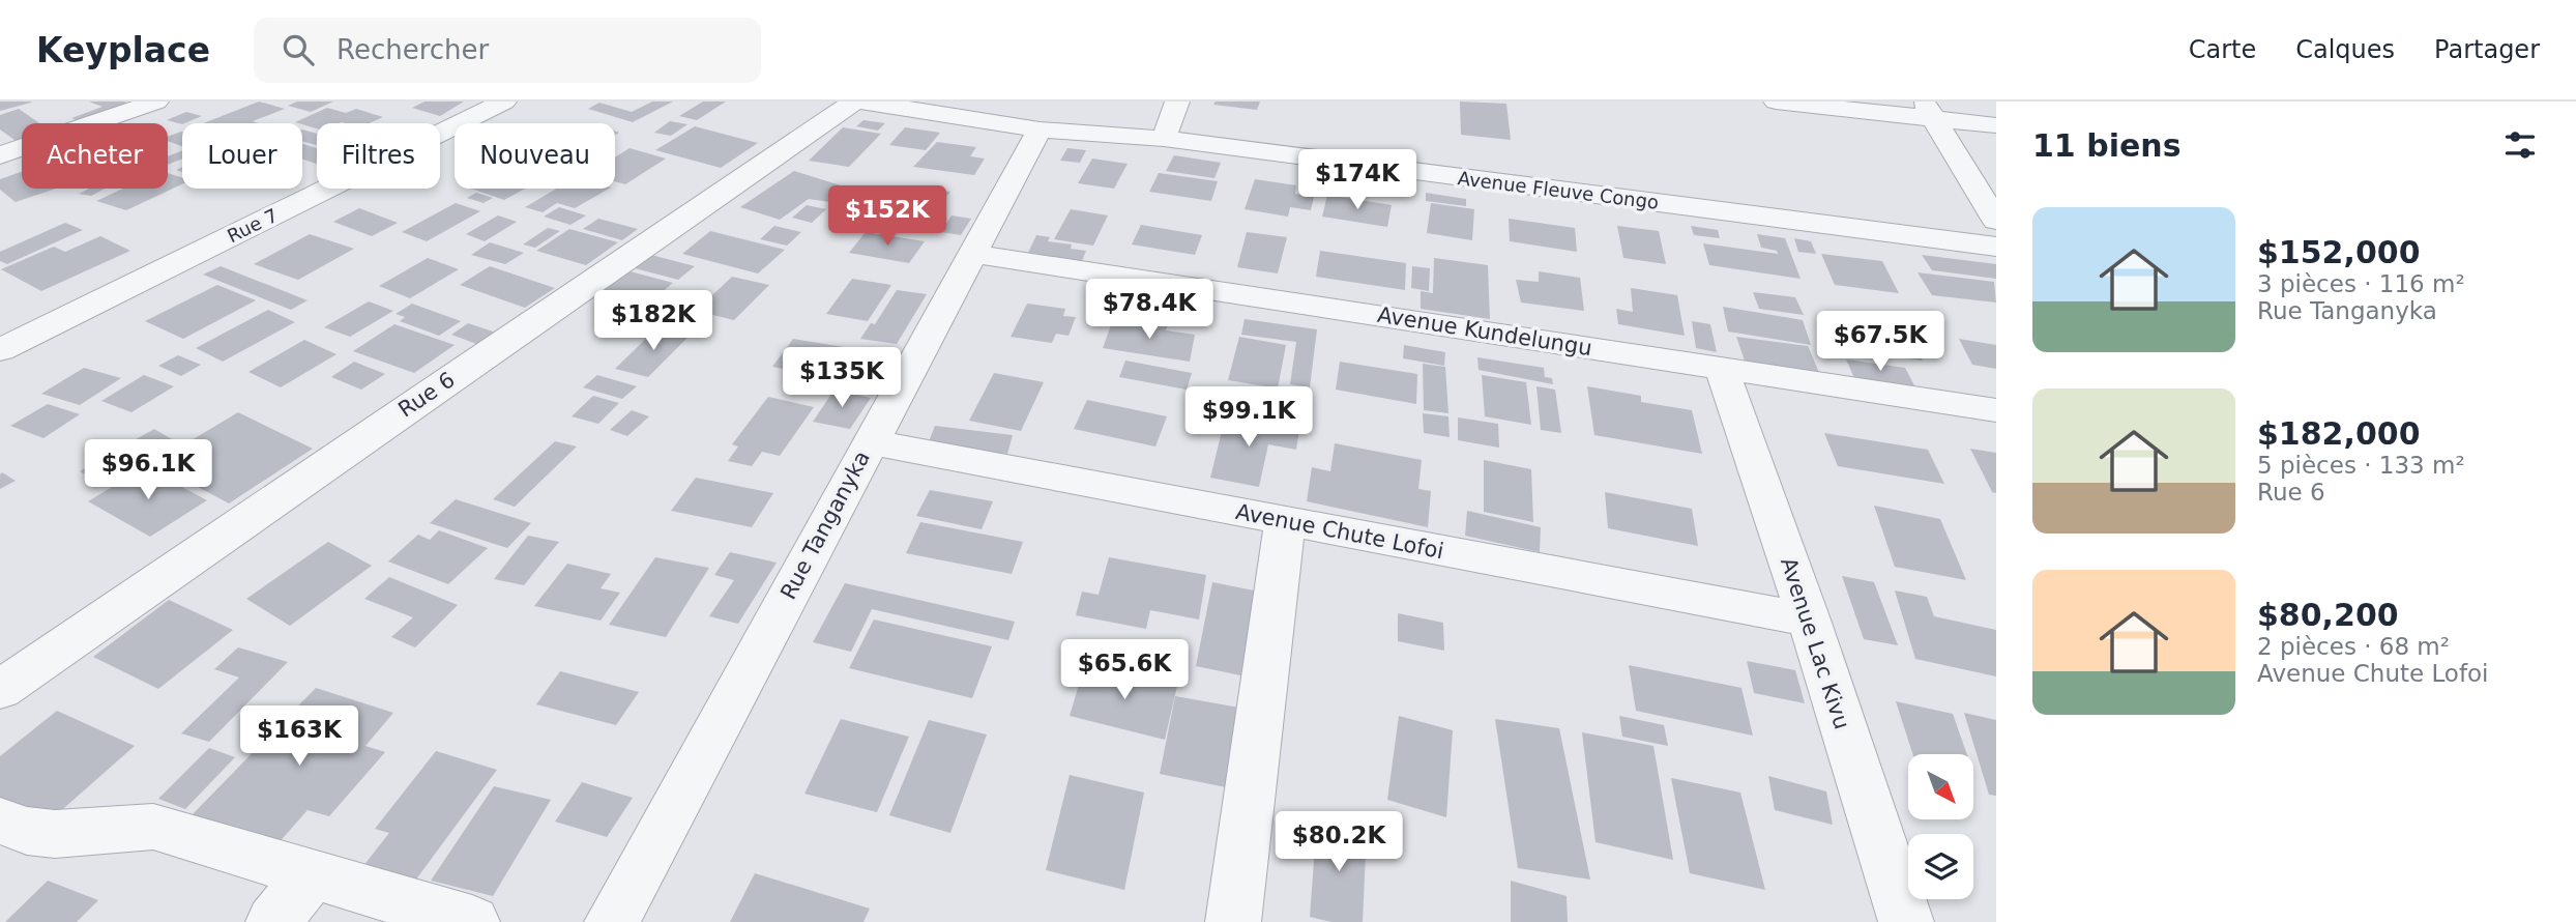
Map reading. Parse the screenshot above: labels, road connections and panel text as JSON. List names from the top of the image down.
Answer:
{
  "streets": {
    "street": [
      "Avenue Fleuve Congo",
      "Rue 7",
      "Avenue Kundelungu",
      "Rue 6",
      "Rue Tanganyka",
      "Avenue Chute Lofoi",
      "Avenue Lac Kivu"
    ]
  },
  "crossings": [
    ["Avenue Fleuve Congo", "Rue Tanganyka"],
    ["Avenue Kundelungu", "Rue Tanganyka"],
    ["Avenue Kundelungu", "Avenue Lac Kivu"],
    ["Rue Tanganyka", "Avenue Chute Lofoi"],
    ["Avenue Chute Lofoi", "Avenue Lac Kivu"]
  ],
  "north": "bottom right",
  "page": {
    "header": "Keyplace",
    "search": "Rechercher",
    "nav": ["Carte", "Calques", "Partager"],
    "heading": "11 biens",
    "chip": [
      "Acheter",
      "Louer",
      "Filtres",
      "Nouveau"
    ],
    "price": [
      "$174K",
      "$152K",
      "$78.4K",
      "$182K",
      "$67.5K",
      "$135K",
      "$99.1K",
      "$96.1K",
      "$65.6K",
      "$163K",
      "$80.2K"
    ],
    "list": [
      {
        "name": "$152,000",
        "note": "3 pièces · 116 m² · Rue Tanganyka"
      },
      {
        "name": "$182,000",
        "note": "5 pièces · 133 m² · Rue 6"
      },
      {
        "name": "$80,200",
        "note": "2 pièces · 68 m² · Avenue Chute Lofoi"
      }
    ]
  }
}
